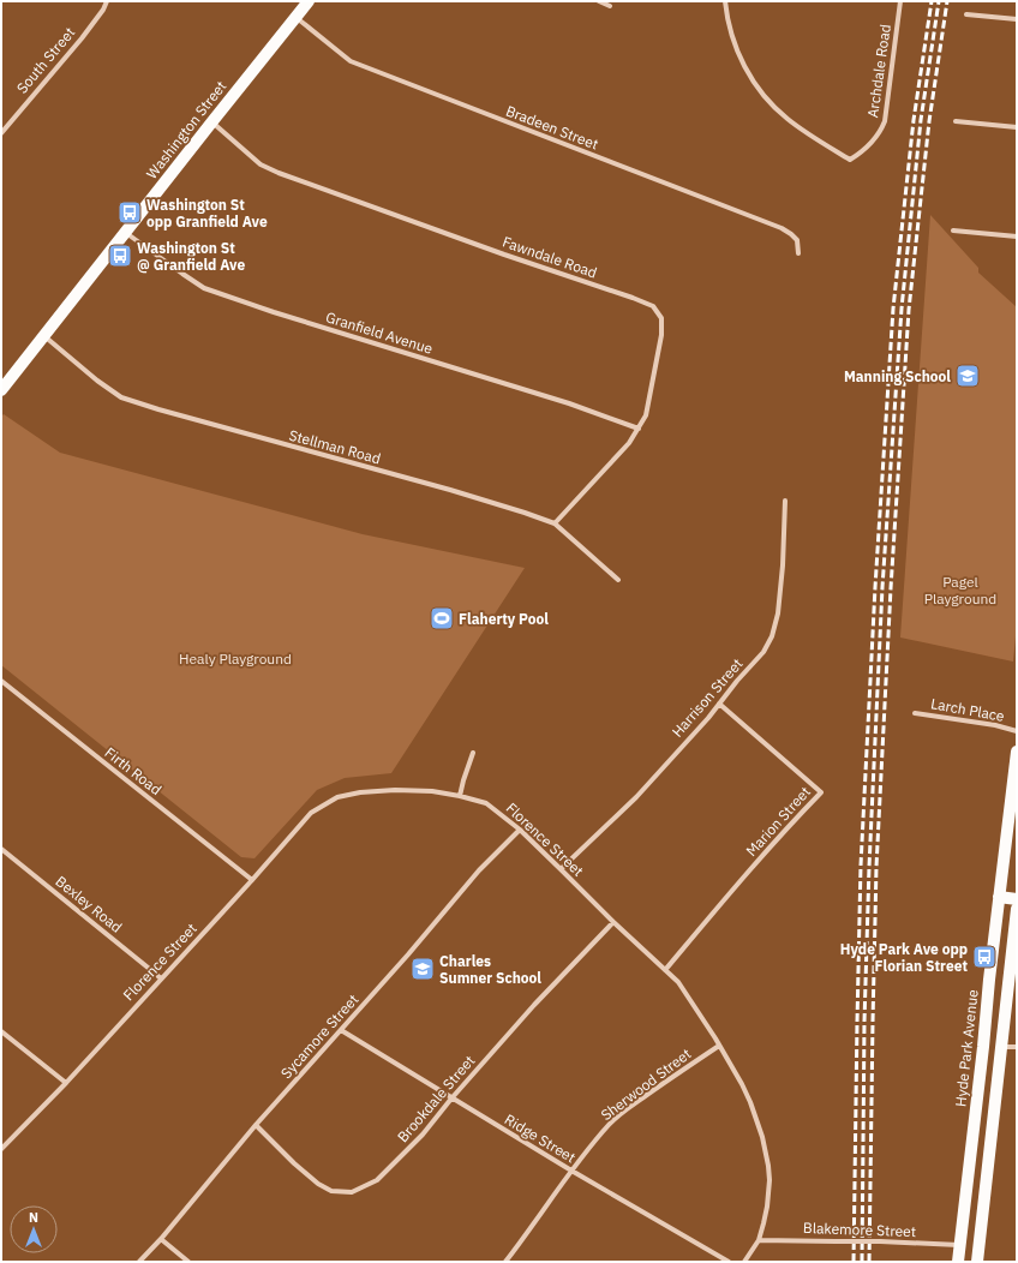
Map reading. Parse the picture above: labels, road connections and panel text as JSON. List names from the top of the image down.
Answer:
{
  "streets": {
    "main road": ["Washington Street", "Hyde Park Avenue"],
    "street": [
      "South Street",
      "Archdale Road",
      "Bradeen Street",
      "Fawndale Road",
      "Granfield Avenue",
      "Stellman Road",
      "Harrison Street",
      "Larch Place",
      "Firth Road",
      "Marion Street",
      "Florence Street",
      "Bexley Road",
      "Sycamore Street",
      "Sherwood Street",
      "Brookdale Street",
      "Ridge Street",
      "Blakemore Street"
    ]
  },
  "crossings": [
    ["Bradeen Street", "Washington Street"],
    ["Washington Street", "Fawndale Road"],
    ["Washington Street", "Granfield Avenue"],
    ["Washington Street", "Stellman Road"],
    ["Fawndale Road", "Granfield Avenue"],
    ["Fawndale Road", "Stellman Road"],
    ["Harrison Street", "Marion Street"],
    ["Harrison Street", "Florence Street"],
    ["Firth Road", "Florence Street"],
    ["Marion Street", "Florence Street"],
    ["Florence Street", "Bexley Road"],
    ["Florence Street", "Sycamore Street"],
    ["Florence Street", "Sherwood Street"],
    ["Florence Street", "Brookdale Street"],
    ["Florence Street", "Blakemore Street"],
    ["Sycamore Street", "Brookdale Street"],
    ["Sycamore Street", "Ridge Street"],
    ["Hyde Park Avenue", "Blakemore Street"],
    ["Sherwood Street", "Ridge Street"],
    ["Brookdale Street", "Ridge Street"]
  ],
  "parks": ["Pagel Playground", "Healy Playground"],
  "places": {
    "bus stop": ["Washington St opp Granfield Ave", "Washington St @ Granfield Ave", "Hyde Park Ave opp Florian Street"],
    "school or university": ["Manning School", "Charles Sumner School"],
    "sports": ["Flaherty Pool"]
  },
  "north": "top"
}
